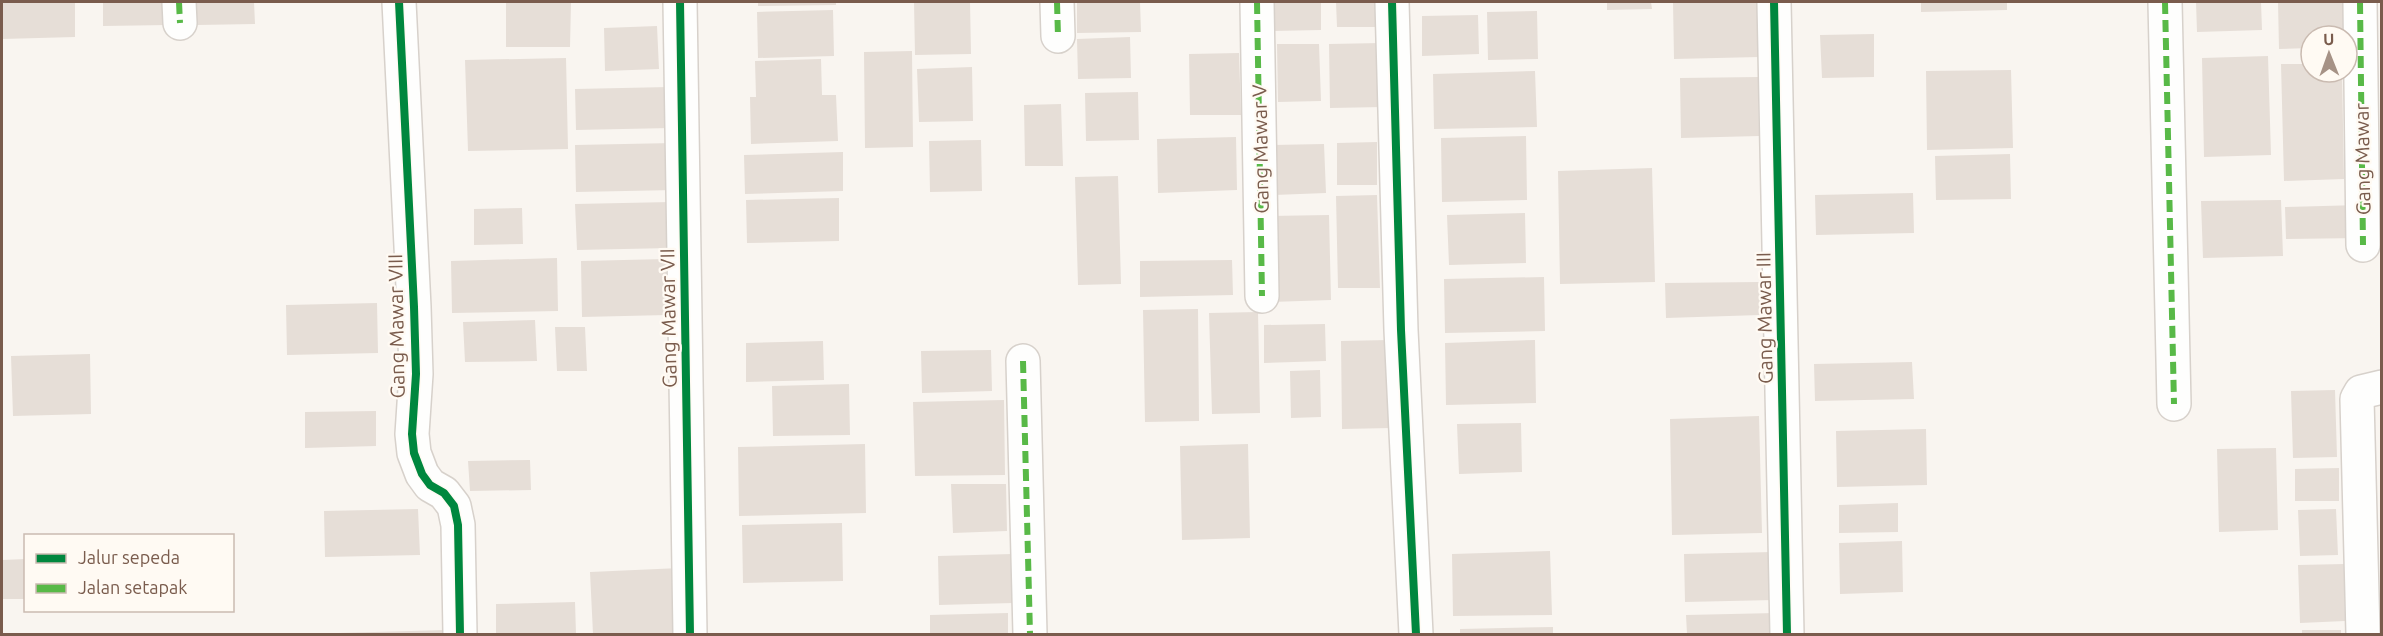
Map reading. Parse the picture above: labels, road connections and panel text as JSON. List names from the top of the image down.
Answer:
{
  "streets": {
    "street": [
      "Gang Mawar V",
      "Gang Mawar",
      "Gang Mawar VII",
      "Gang Mawar III",
      "Gang Mawar VIII"
    ]
  },
  "legend": ["Jalur sepeda", "Jalan setapak"],
  "north": "top"
}
